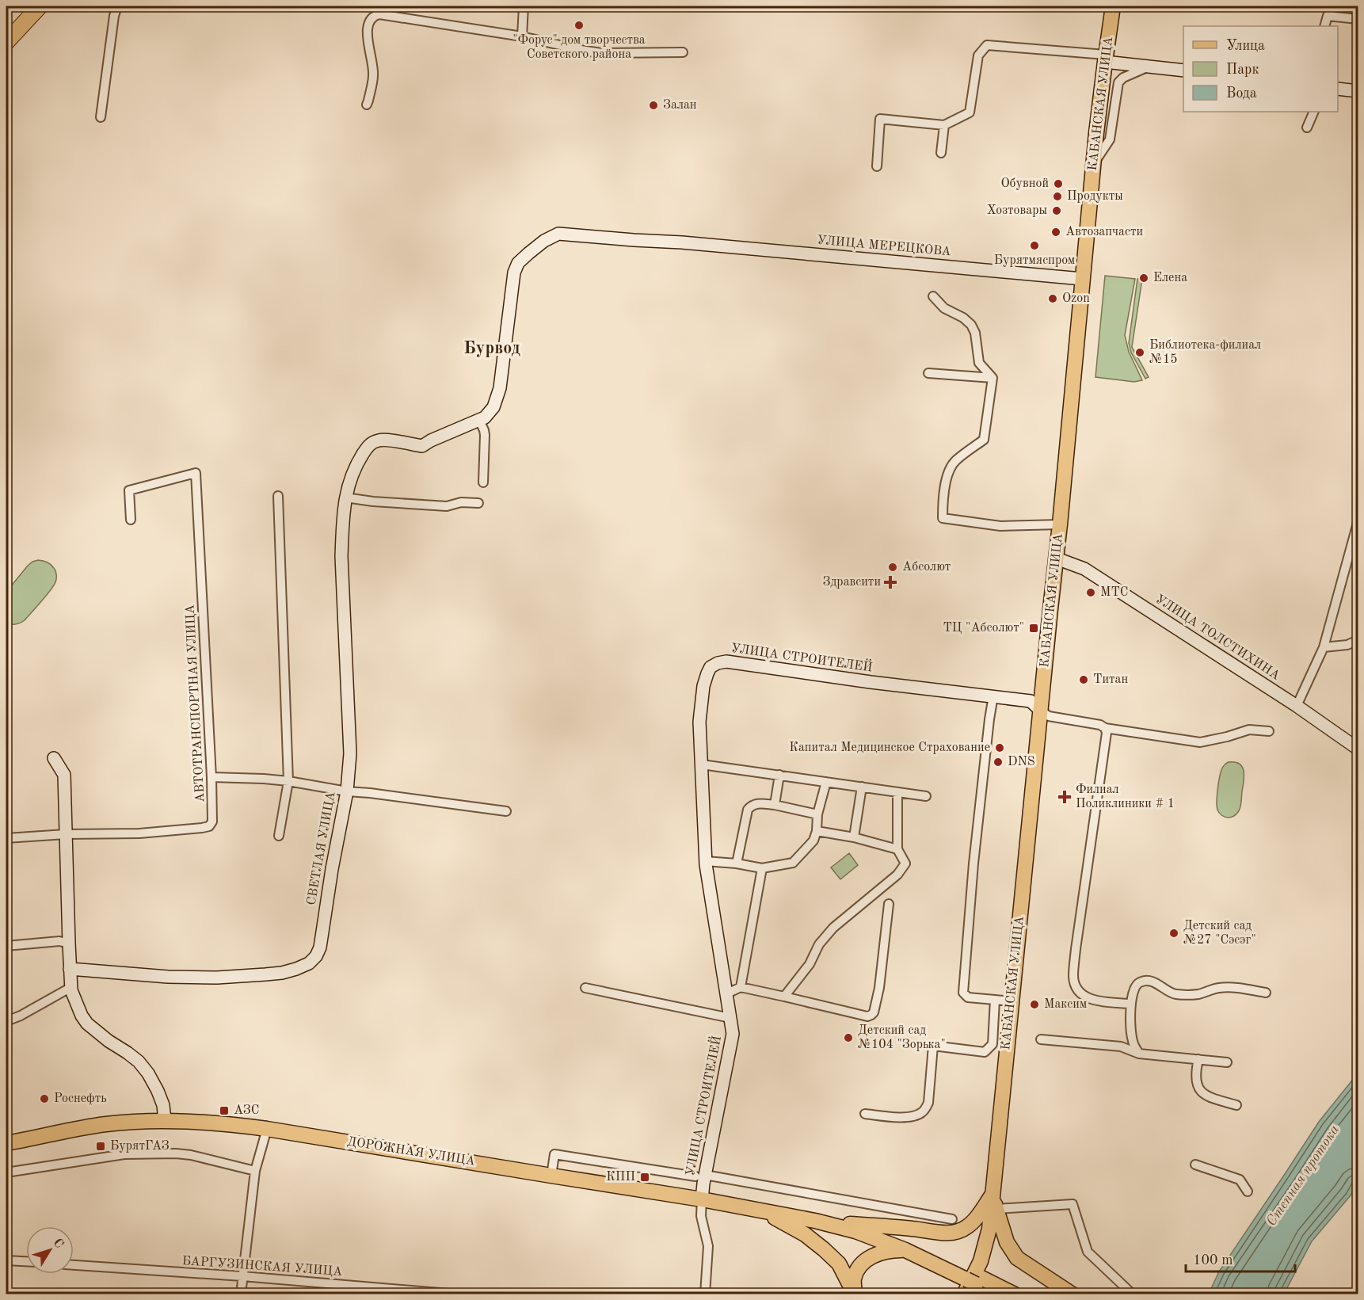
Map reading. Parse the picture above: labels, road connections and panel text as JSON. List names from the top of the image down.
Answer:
{
  "streets": {
    "main road": ["КАБАНСКАЯ УЛИЦА", "ДОРОЖНАЯ УЛИЦА"],
    "street": [
      "УЛИЦА МЕРЕЦКОВА",
      "УЛИЦА ТОЛСТИХИНА",
      "УЛИЦА СТРОИТЕЛЕЙ",
      "АВТОТРАНСПОРТНАЯ УЛИЦА",
      "СВЕТЛАЯ УЛИЦА",
      "БАРГУЗИНСКАЯ УЛИЦА"
    ]
  },
  "crossings": [
    ["КАБАНСКАЯ УЛИЦА", "УЛИЦА МЕРЕЦКОВА"],
    ["КАБАНСКАЯ УЛИЦА", "УЛИЦА ТОЛСТИХИНА"],
    ["КАБАНСКАЯ УЛИЦА", "УЛИЦА СТРОИТЕЛЕЙ"],
    ["УЛИЦА МЕРЕЦКОВА", "СВЕТЛАЯ УЛИЦА"],
    ["УЛИЦА СТРОИТЕЛЕЙ", "ДОРОЖНАЯ УЛИЦА"]
  ],
  "districts": ["Бурвод"],
  "water": ["Степная протока"],
  "places": {
    "other": [
      "\"Форус\" дом творчества Советского района",
      "Залан",
      "Обувной",
      "Продукты",
      "Хозтовары",
      "Автозапчасти",
      "Бурятмяспром",
      "Елена",
      "Ozon",
      "Библиотека-филиал №15",
      "Абсолют",
      "МТС",
      "Титан",
      "Капитал Медицинское Страхование",
      "DNS",
      "Детский сад №27 \"Сэсэг\"",
      "Максим",
      "Детский сад №104 \"Зорька\"",
      "Роснефть"
    ],
    "health": ["Здравсити", "Филиал Поликлиники # 1"],
    "transit": [
      "ТЦ \"Абсолют\"",
      "АЗС",
      "БурятГАЗ",
      "КПП"
    ]
  },
  "legend": ["Улица", "Парк", "Вода"],
  "scale_bar": "100 m",
  "north": "top right"
}
